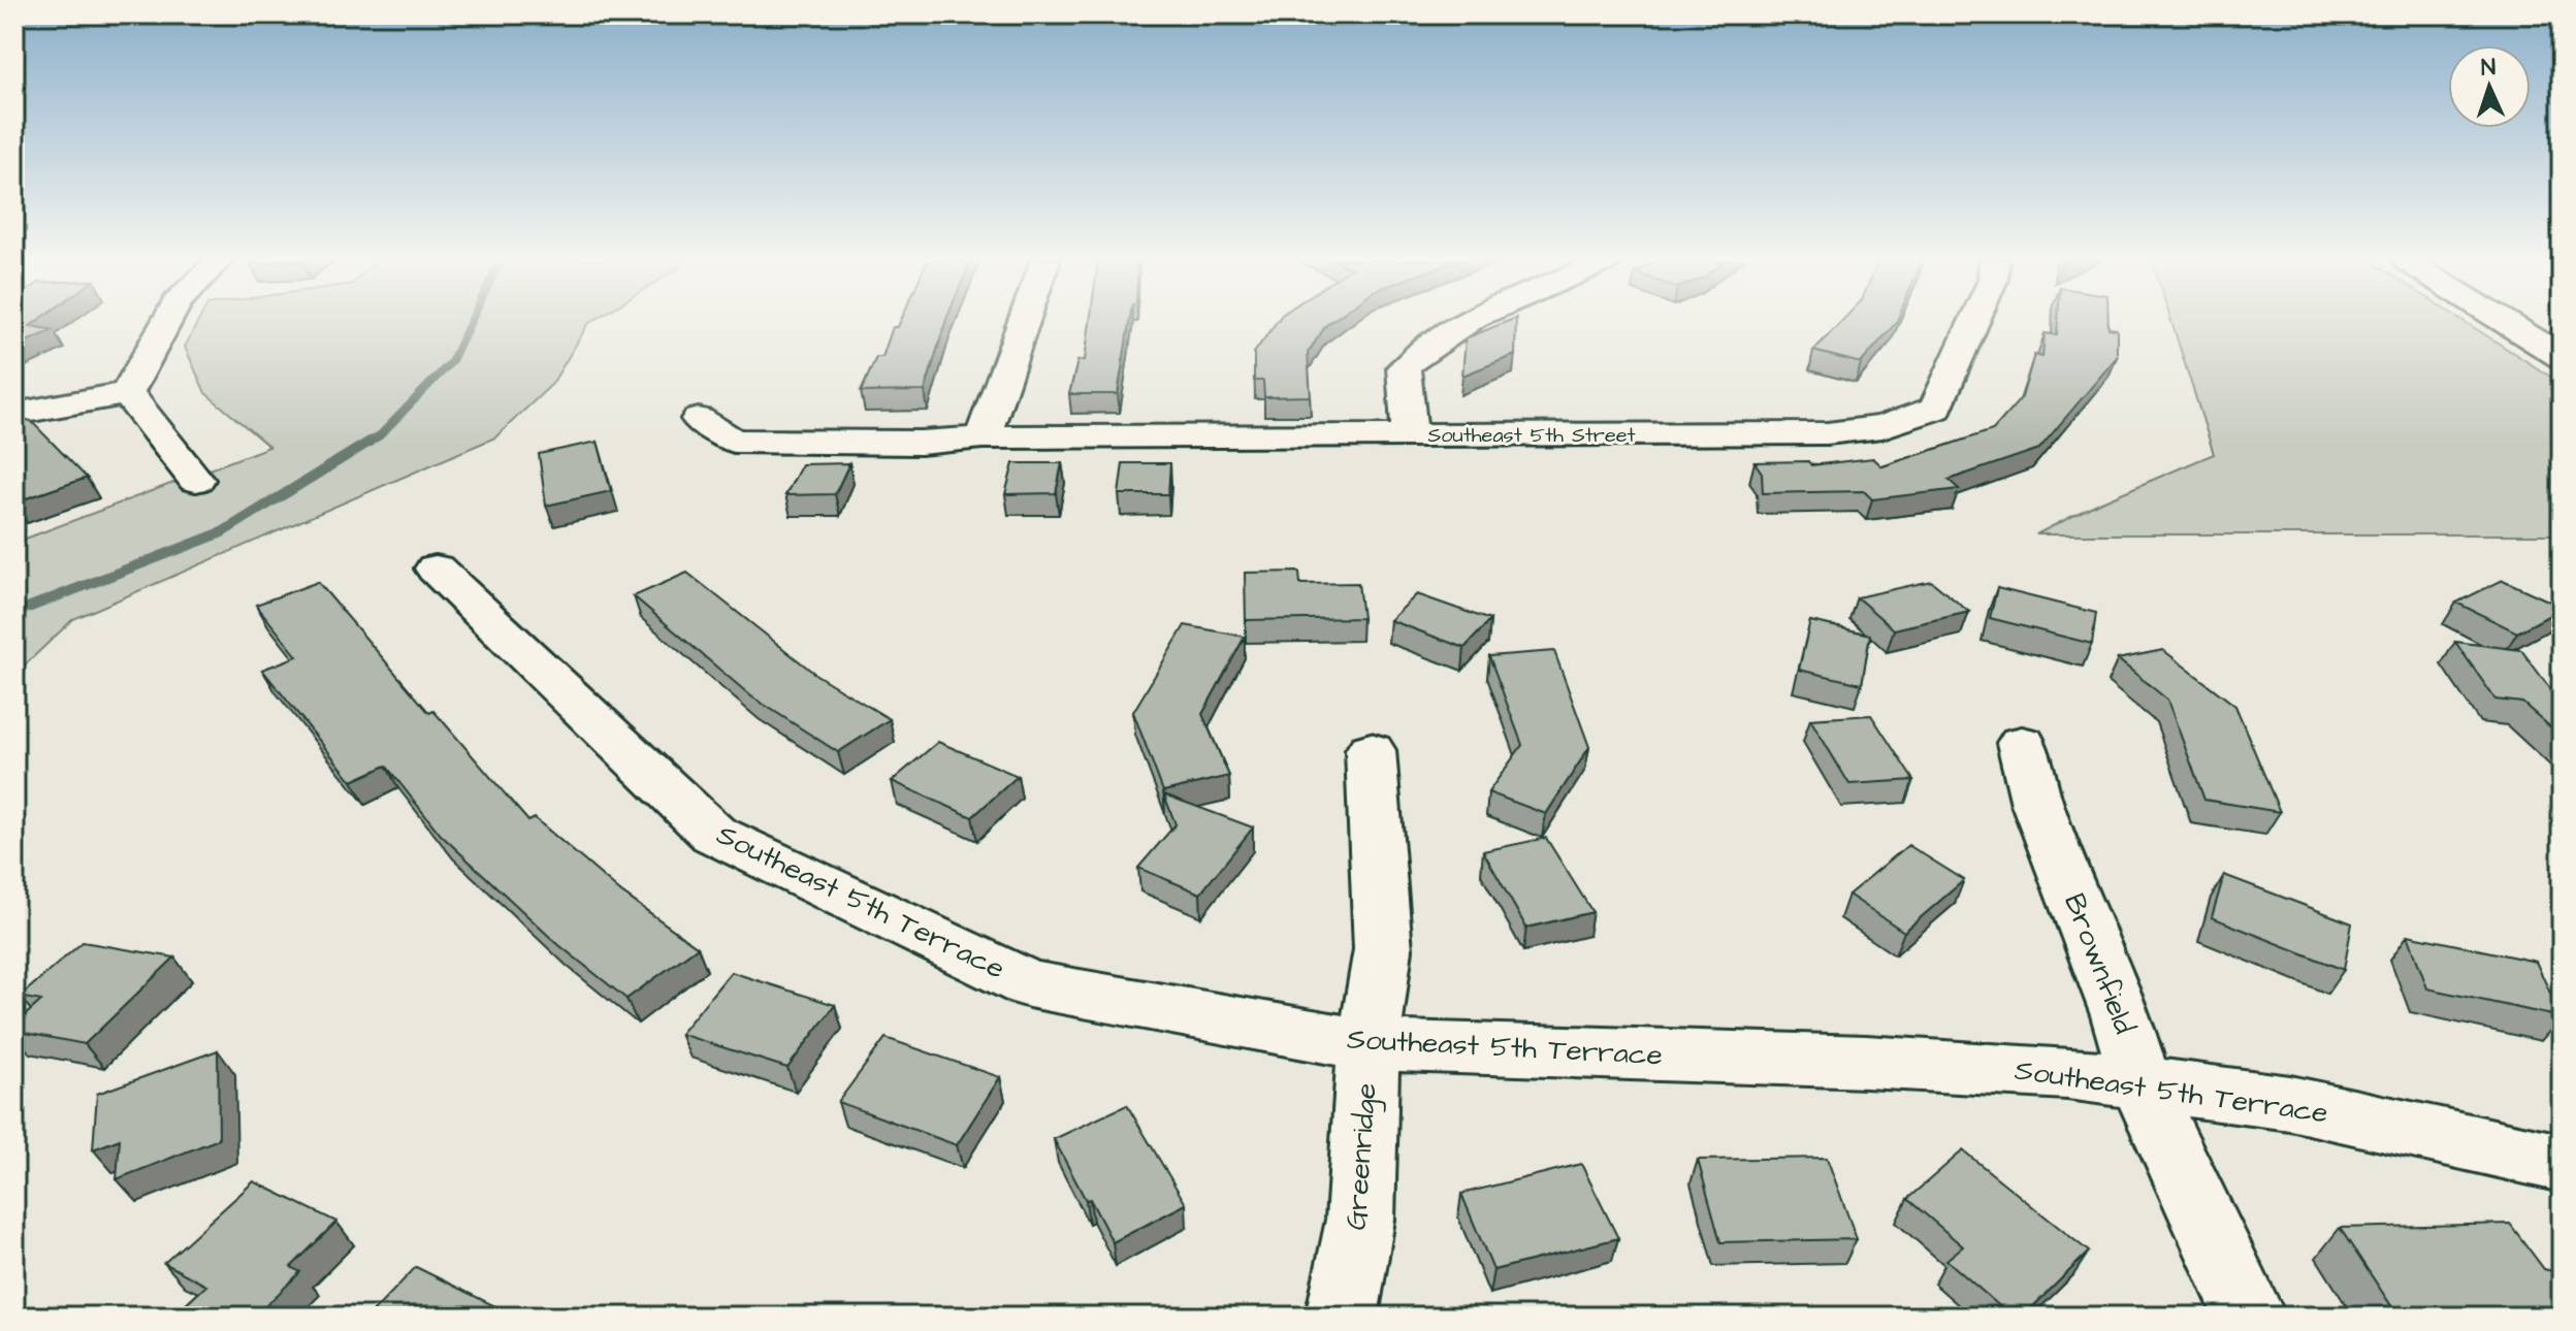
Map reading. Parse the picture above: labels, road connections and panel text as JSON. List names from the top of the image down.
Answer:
{
  "streets": {
    "street": [
      "Southeast 5th Street",
      "Southeast 5th Terrace",
      "Brownfield",
      "Greenridge"
    ]
  },
  "crossings": [
    ["Southeast 5th Terrace", "Brownfield"],
    ["Southeast 5th Terrace", "Greenridge"]
  ],
  "north": "top"
}
